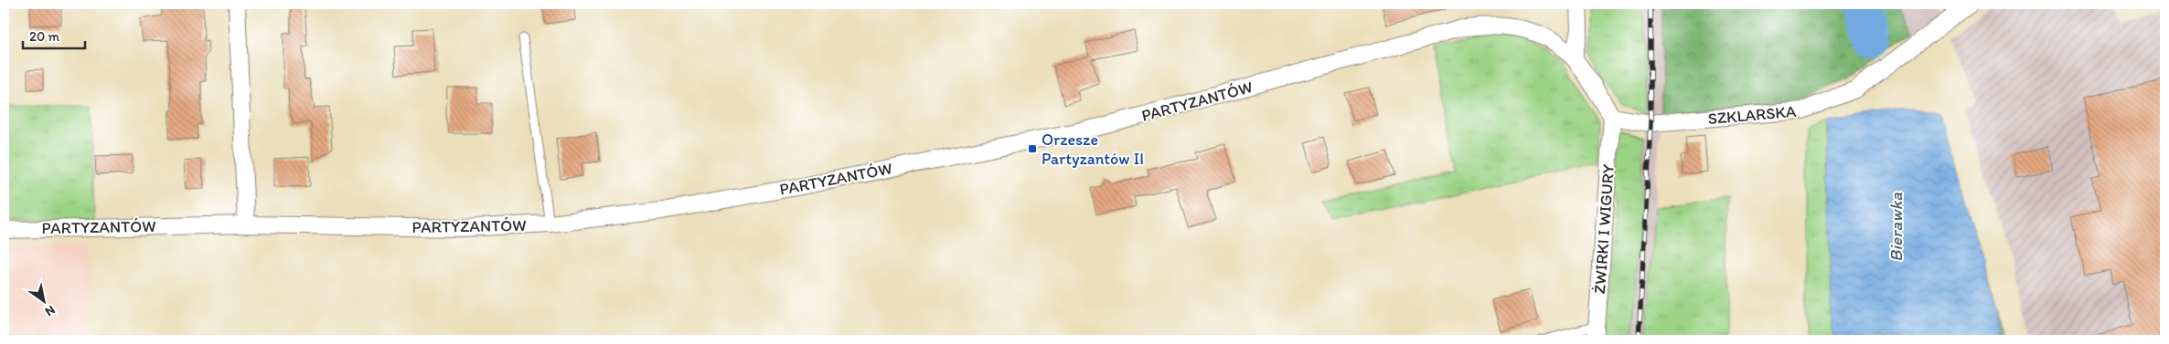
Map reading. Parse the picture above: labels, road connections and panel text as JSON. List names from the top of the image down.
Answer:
{
  "streets": {
    "street": ["PARTYZANTÓW", "SZKLARSKA", "ŻWIRKI I WIGURY"]
  },
  "crossings": [
    ["PARTYZANTÓW", "SZKLARSKA"],
    ["PARTYZANTÓW", "ŻWIRKI I WIGURY"],
    ["SZKLARSKA", "ŻWIRKI I WIGURY"]
  ],
  "water": ["Bierawka"],
  "places": {
    "transit": ["Orzesze Partyzantów II"]
  },
  "scale_bar": "20 m",
  "north": "bottom right"
}
